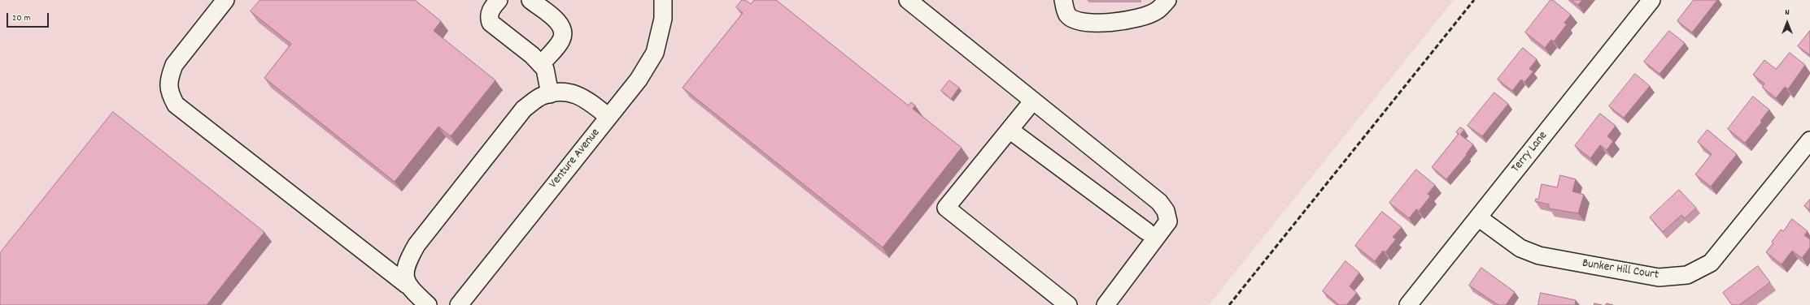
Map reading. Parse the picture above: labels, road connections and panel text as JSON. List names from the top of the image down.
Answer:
{
  "streets": {
    "street": ["Terry Lane", "Venture Avenue", "Bunker Hill Court"]
  },
  "crossings": [
    ["Terry Lane", "Bunker Hill Court"]
  ],
  "scale_bar": "20 m",
  "north": "top"
}
